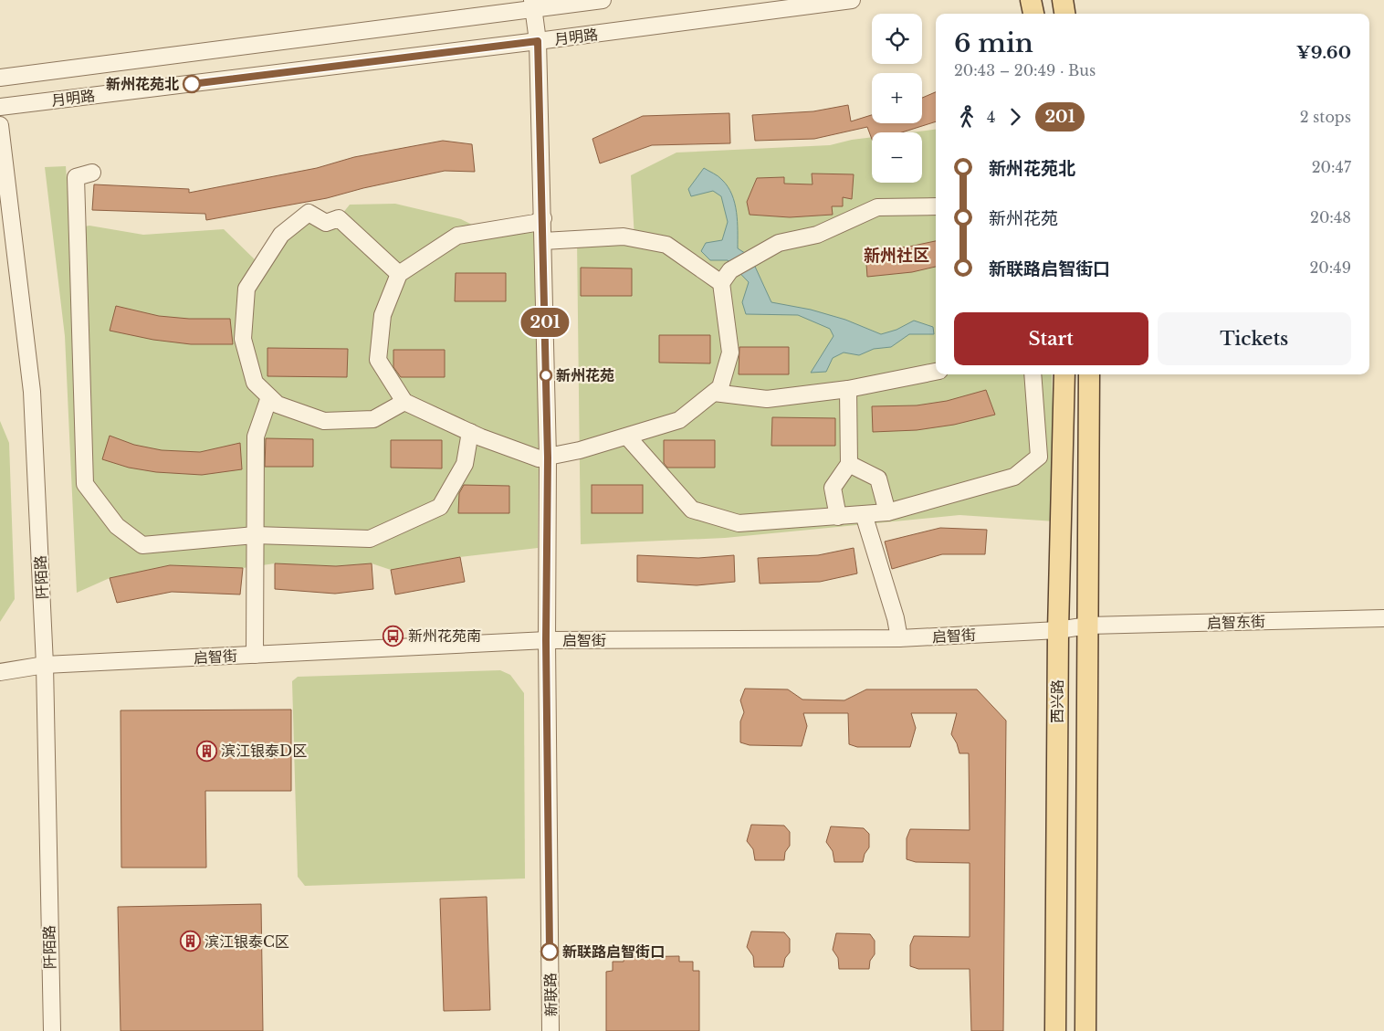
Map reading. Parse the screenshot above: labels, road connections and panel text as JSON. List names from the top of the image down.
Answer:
{
  "streets": {
    "main road": ["西兴路"],
    "street": [
      "月明路",
      "阡陌路",
      "启智东街",
      "启智街",
      "新联路"
    ]
  },
  "crossings": [
    ["月明路", "新联路"],
    ["阡陌路", "启智街"],
    ["启智东街", "启智街"],
    ["启智东街", "西兴路"],
    ["启智街", "西兴路"],
    ["启智街", "新联路"]
  ],
  "districts": ["新州社区"],
  "places": {
    "other": ["新州花苑北", "新州花苑", "新联路启智街口"],
    "bus stop": ["新州花苑南"],
    "building": ["滨江银泰D区", "滨江银泰C区"]
  },
  "lines": ["bus line 201"],
  "page": {
    "on_map": "201",
    "map_buttons": ["+", "−"],
    "heading": ["6 min", "20:43 – 20:49 · Bus", "¥9.60"],
    "legs": ["4", "201", "2 stops"],
    "list": [
      {
        "name": "新州花苑北",
        "value": "20:47"
      },
      {
        "name": "新州花苑",
        "value": "20:48"
      },
      {
        "name": "新联路启智街口",
        "value": "20:49"
      }
    ],
    "buttons": ["Start", "Tickets"]
  }
}
